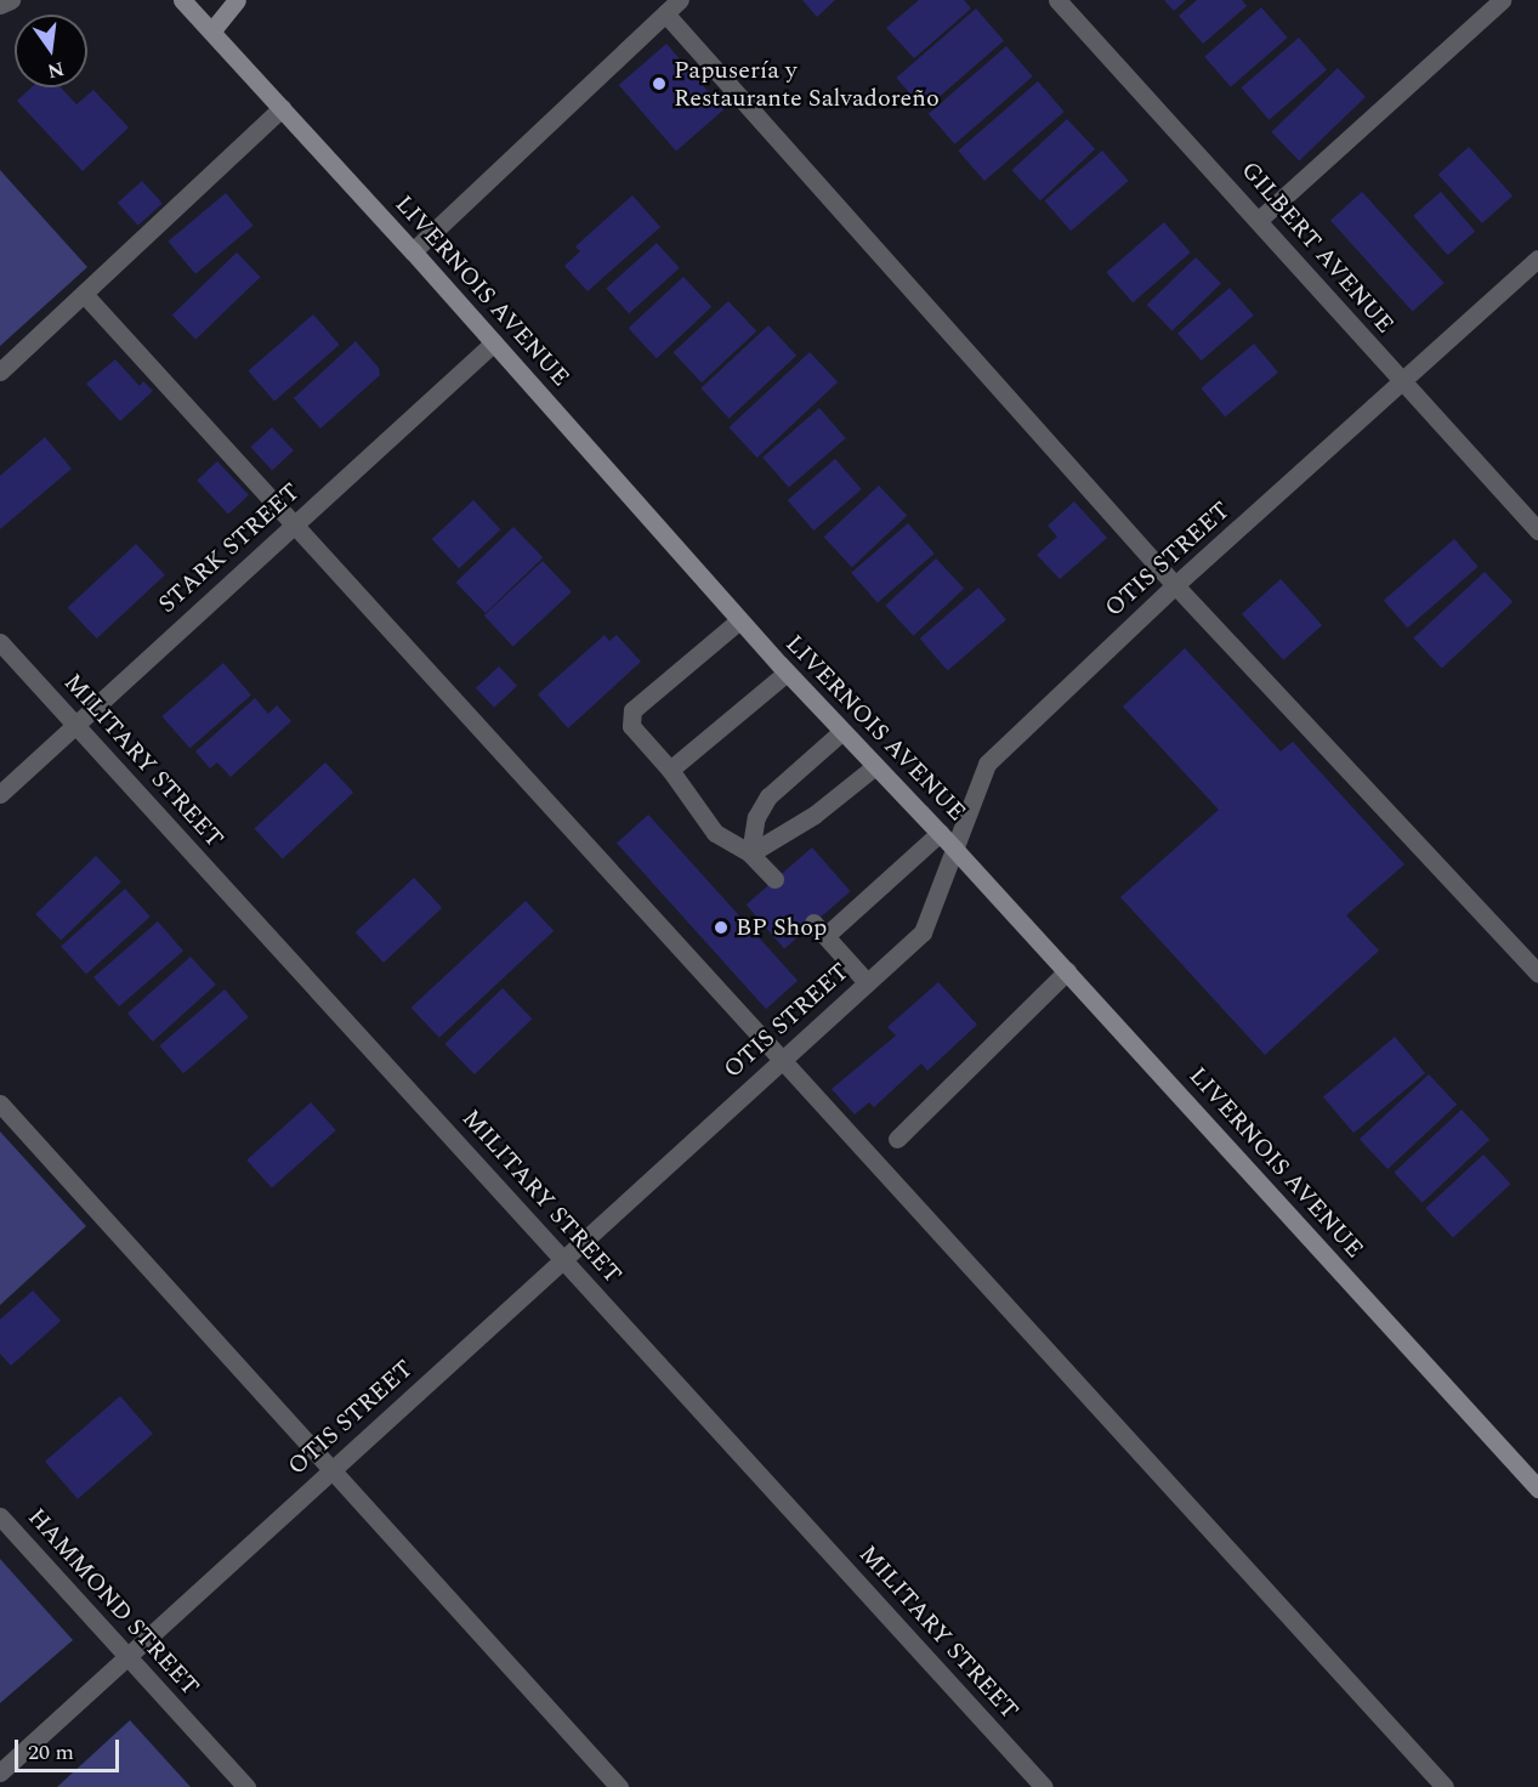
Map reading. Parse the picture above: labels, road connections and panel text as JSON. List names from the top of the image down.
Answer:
{
  "streets": {
    "main road": ["LIVERNOIS AVENUE"],
    "street": [
      "GILBERT AVENUE",
      "STARK STREET",
      "OTIS STREET",
      "MILITARY STREET",
      "HAMMOND STREET"
    ]
  },
  "crossings": [
    ["GILBERT AVENUE", "OTIS STREET"],
    ["LIVERNOIS AVENUE", "STARK STREET"],
    ["LIVERNOIS AVENUE", "OTIS STREET"],
    ["STARK STREET", "MILITARY STREET"],
    ["OTIS STREET", "MILITARY STREET"],
    ["OTIS STREET", "HAMMOND STREET"]
  ],
  "places": ["Papusería y Restaurante Salvadoreño", "BP Shop"],
  "scale_bar": "20 m",
  "north": "bottom"
}
